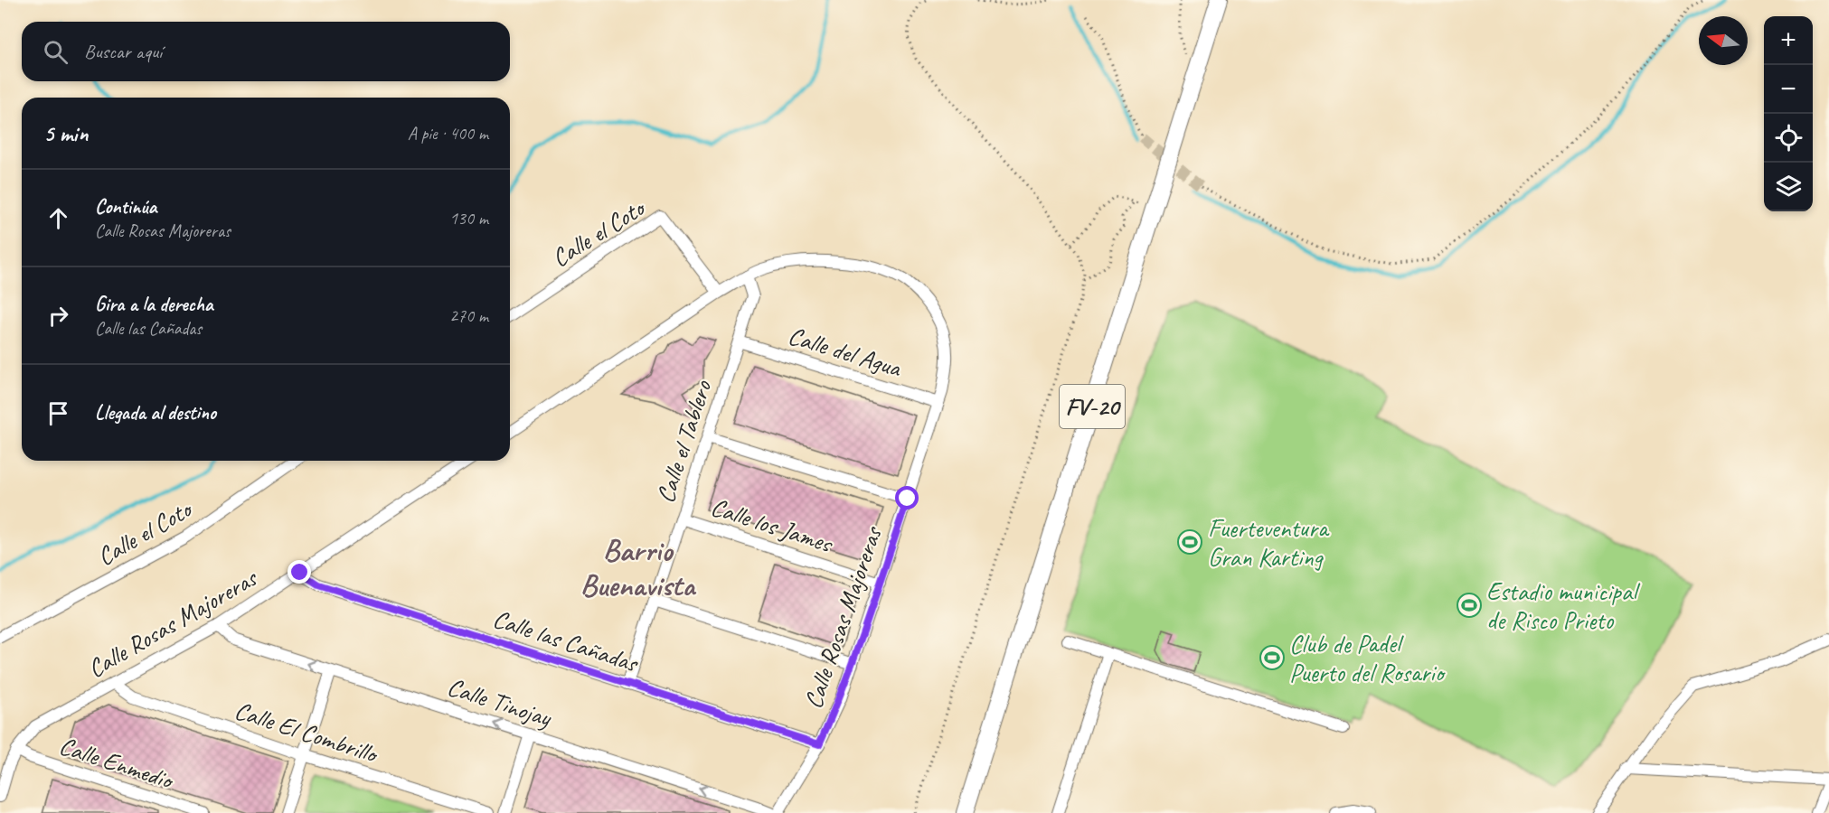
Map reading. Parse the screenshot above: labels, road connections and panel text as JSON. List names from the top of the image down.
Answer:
{
  "streets": {
    "main road": ["FV-20"],
    "street": [
      "Calle el Coto",
      "Calle del Agua",
      "Calle el Tablero",
      "Calle los James",
      "Calle Rosas Majoreras",
      "Calle las Cañadas",
      "Calle Tinojay",
      "Calle El Combrillo",
      "Calle Enmedio"
    ]
  },
  "crossings": [
    ["Calle el Coto", "Calle Rosas Majoreras"],
    ["Calle del Agua", "Calle el Tablero"],
    ["Calle del Agua", "Calle Rosas Majoreras"],
    ["Calle el Tablero", "Calle los James"],
    ["Calle el Tablero", "Calle Rosas Majoreras"],
    ["Calle el Tablero", "Calle las Cañadas"],
    ["Calle los James", "Calle Rosas Majoreras"],
    ["Calle Rosas Majoreras", "Calle las Cañadas"],
    ["Calle Rosas Majoreras", "Calle Tinojay"],
    ["Calle Rosas Majoreras", "Calle El Combrillo"],
    ["Calle Rosas Majoreras", "Calle Enmedio"]
  ],
  "one_way": ["Calle Tinojay"],
  "districts": ["Barrio Buenavista"],
  "places": {
    "sports": ["Fuerteventura Gran Karting", "Estadio municipal de Risco Prieto", "Club de Padel Puerto del Rosario"]
  },
  "north": "left",
  "page": {
    "map_buttons": ["+", "−"],
    "search": "Buscar aquí",
    "heading": ["5 min", "A pie · 400 m"],
    "list": [
      ["Continúa", "Calle Rosas Majoreras", "130 m"],
      ["Gira a la derecha", "Calle las Cañadas", "270 m"],
      "Llegada al destino"
    ]
  }
}
